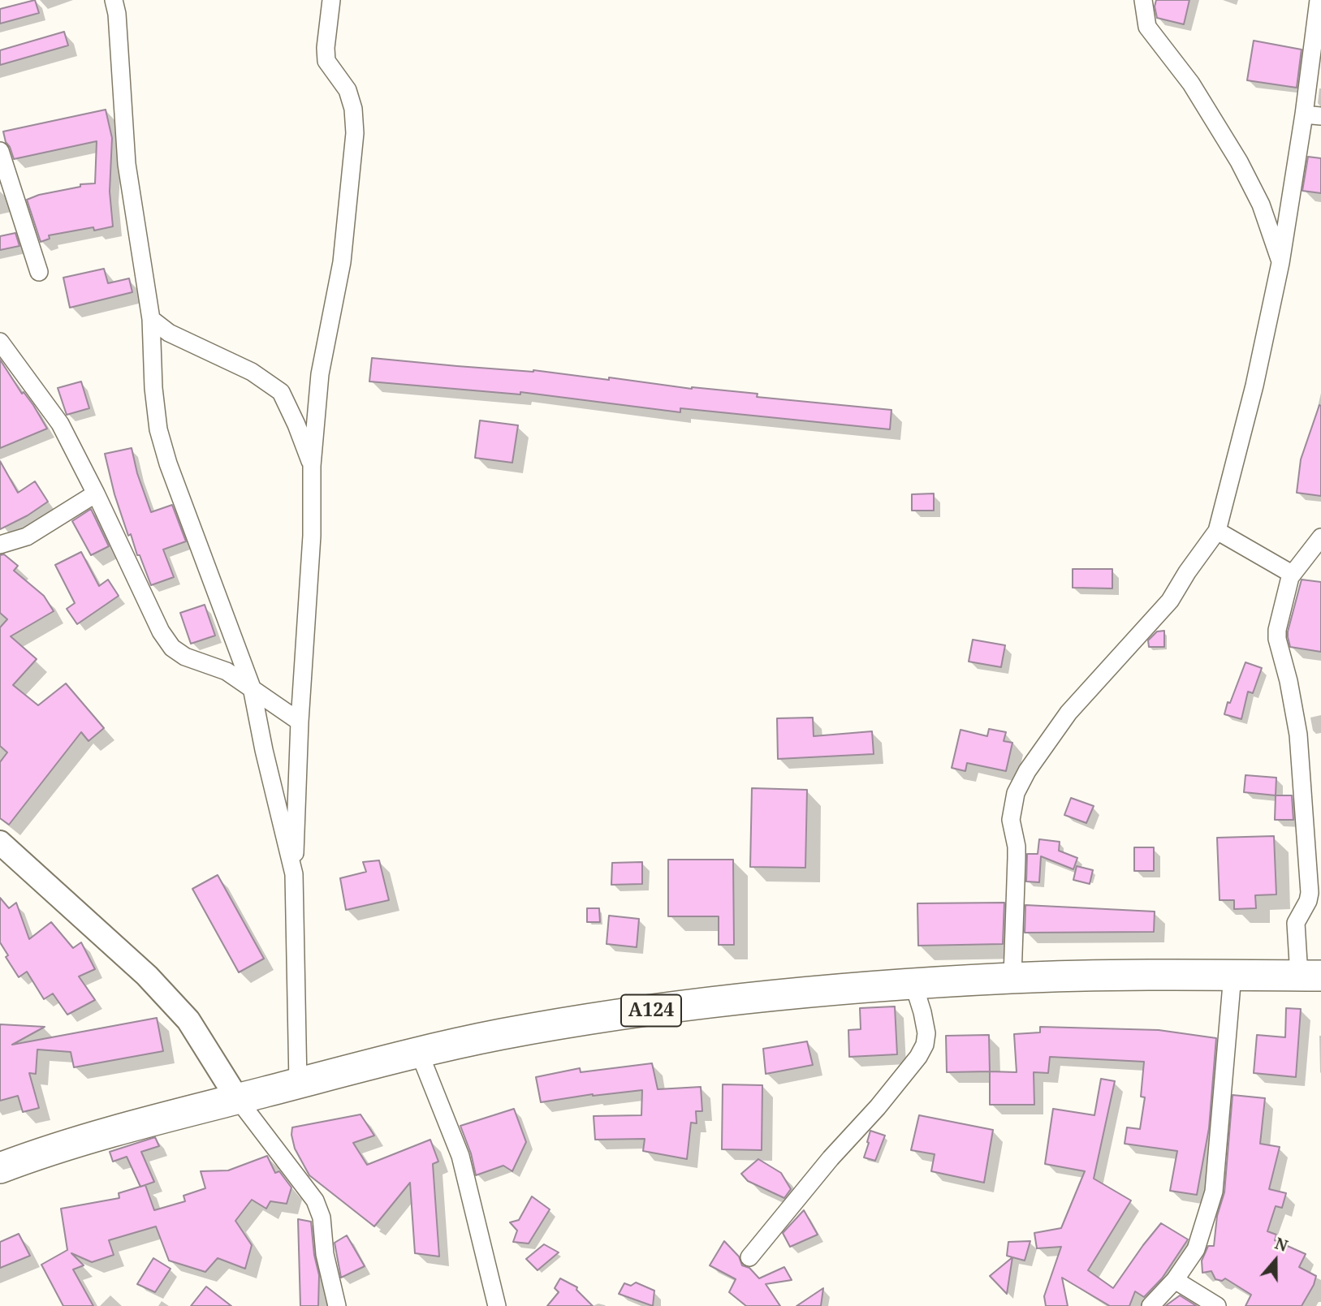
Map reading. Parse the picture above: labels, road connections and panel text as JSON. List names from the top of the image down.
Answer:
{
  "streets": {
    "highway": ["A124"]
  },
  "north": "top"
}
